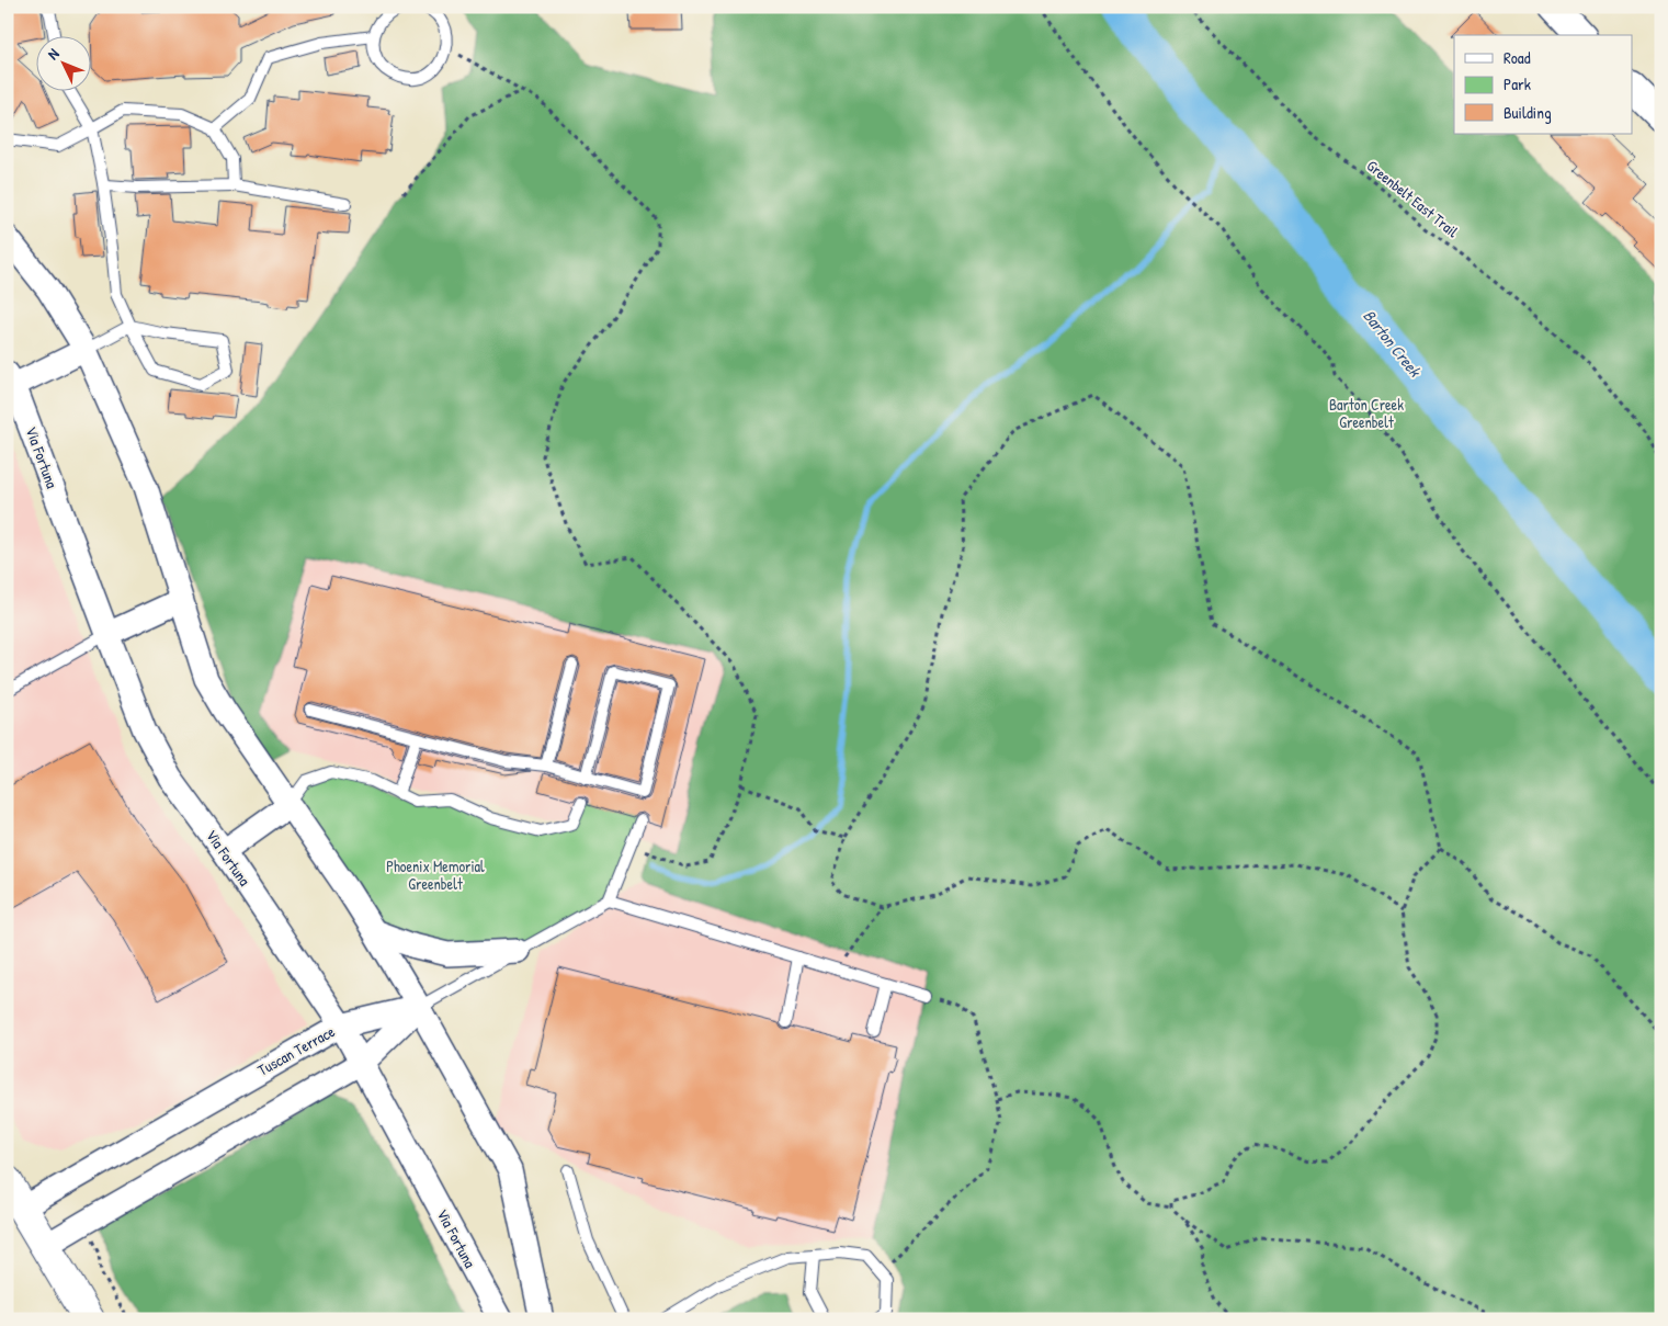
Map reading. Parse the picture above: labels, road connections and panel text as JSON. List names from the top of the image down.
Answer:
{
  "streets": {
    "street": ["Via Fortuna", "Tuscan Terrace"],
    "path": ["Greenbelt East Trail"]
  },
  "crossings": [
    ["Via Fortuna", "Tuscan Terrace"]
  ],
  "water": ["Barton Creek"],
  "parks": ["Barton Creek Greenbelt", "Phoenix Memorial Greenbelt"],
  "legend": ["Road", "Park", "Building"],
  "north": "top left"
}
